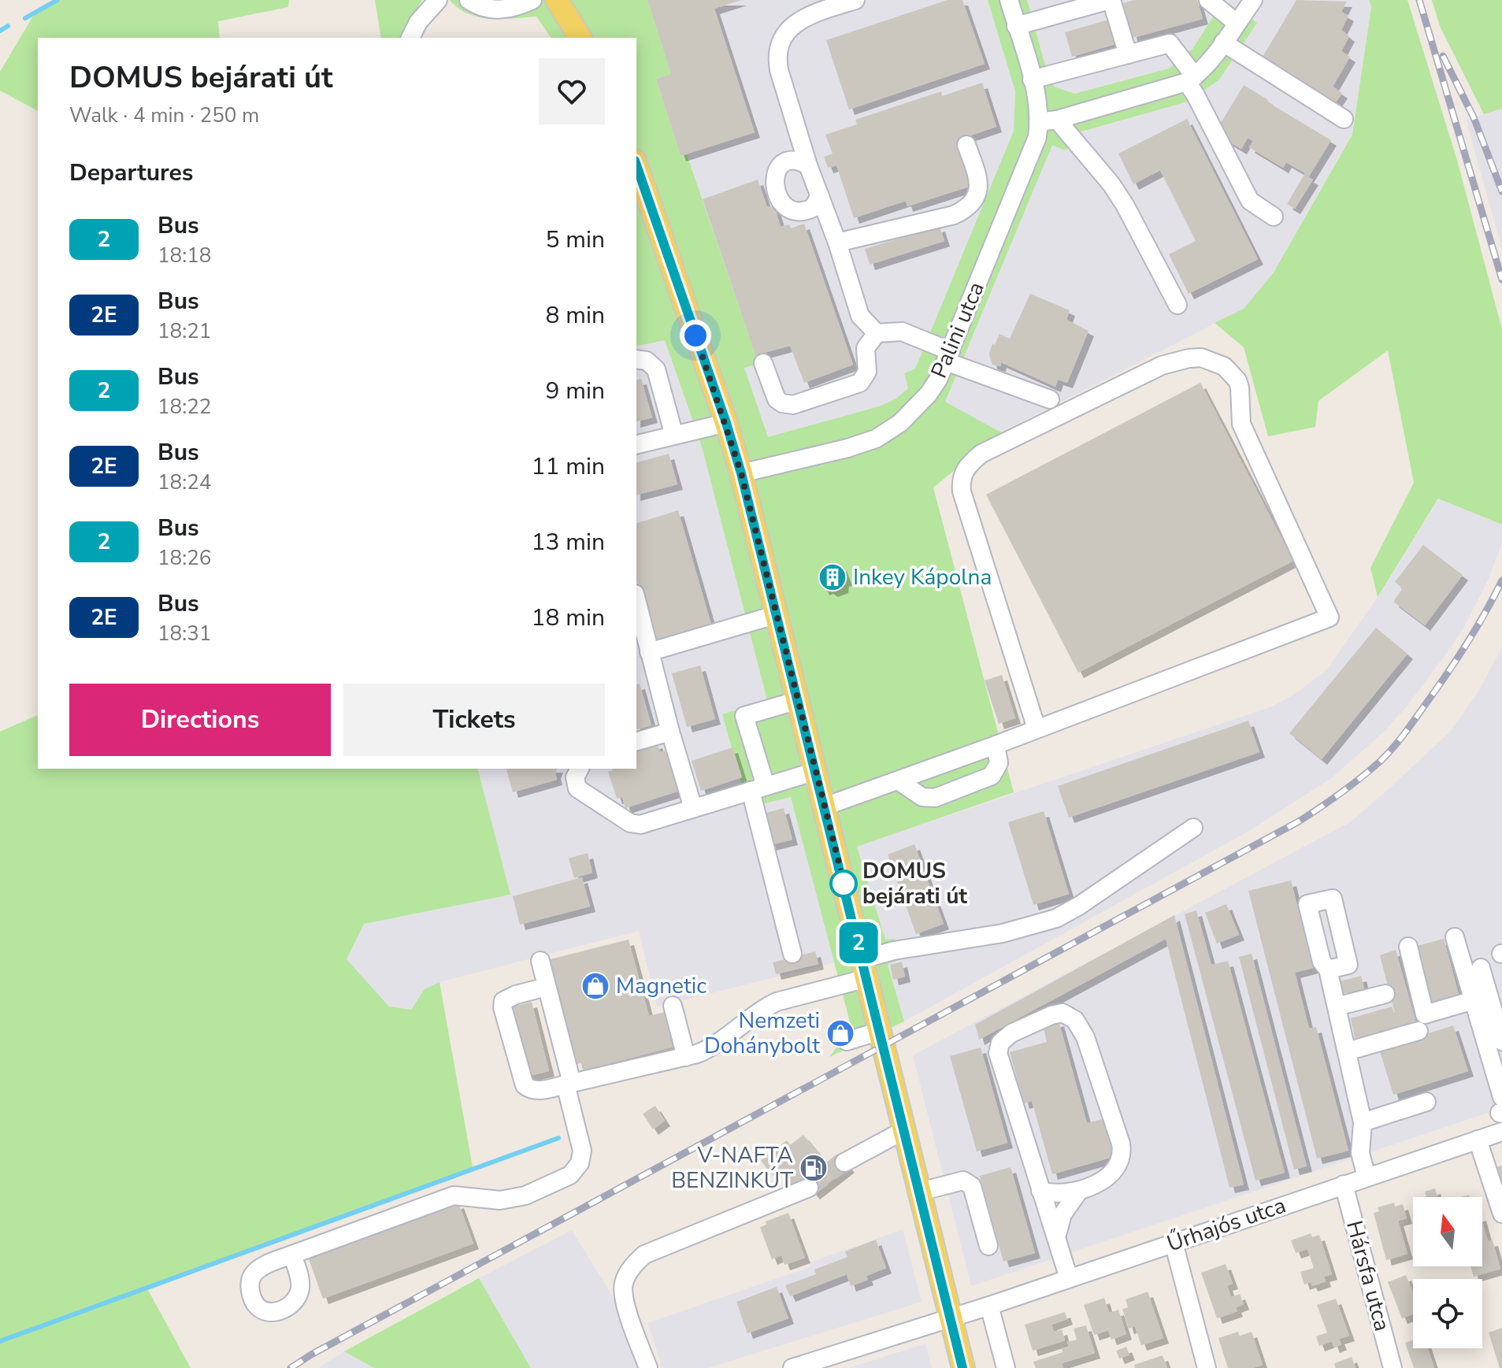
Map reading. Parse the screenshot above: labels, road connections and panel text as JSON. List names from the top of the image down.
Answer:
{
  "streets": {
    "street": ["Palini utca", "Űrhajós utca", "Hársfa utca"]
  },
  "crossings": [
    ["Űrhajós utca", "Hársfa utca"]
  ],
  "places": {
    "building": ["Inkey Kápolna"],
    "other": ["DOMUS bejárati út"],
    "shop": ["Magnetic", "Nemzeti Dohánybolt"],
    "fuel station": ["V-NAFTA BENZINKÚT"]
  },
  "lines": ["bus line 2"],
  "north": "top",
  "page": {
    "on_map": "2",
    "heading": [
      ["DOMUS bejárati út", "Walk · 4 min · 250 m"],
      "Departures"
    ],
    "list": [
      {
        "mark": "2",
        "name": "Bus",
        "note": "18:18",
        "value": "5 min"
      },
      {
        "mark": "2E",
        "name": "Bus",
        "note": "18:21",
        "value": "8 min"
      },
      {
        "mark": "2",
        "name": "Bus",
        "note": "18:22",
        "value": "9 min"
      },
      {
        "mark": "2E",
        "name": "Bus",
        "note": "18:24",
        "value": "11 min"
      },
      {
        "mark": "2",
        "name": "Bus",
        "note": "18:26",
        "value": "13 min"
      },
      {
        "mark": "2E",
        "name": "Bus",
        "note": "18:31",
        "value": "18 min"
      }
    ],
    "buttons": ["Directions", "Tickets"]
  }
}
